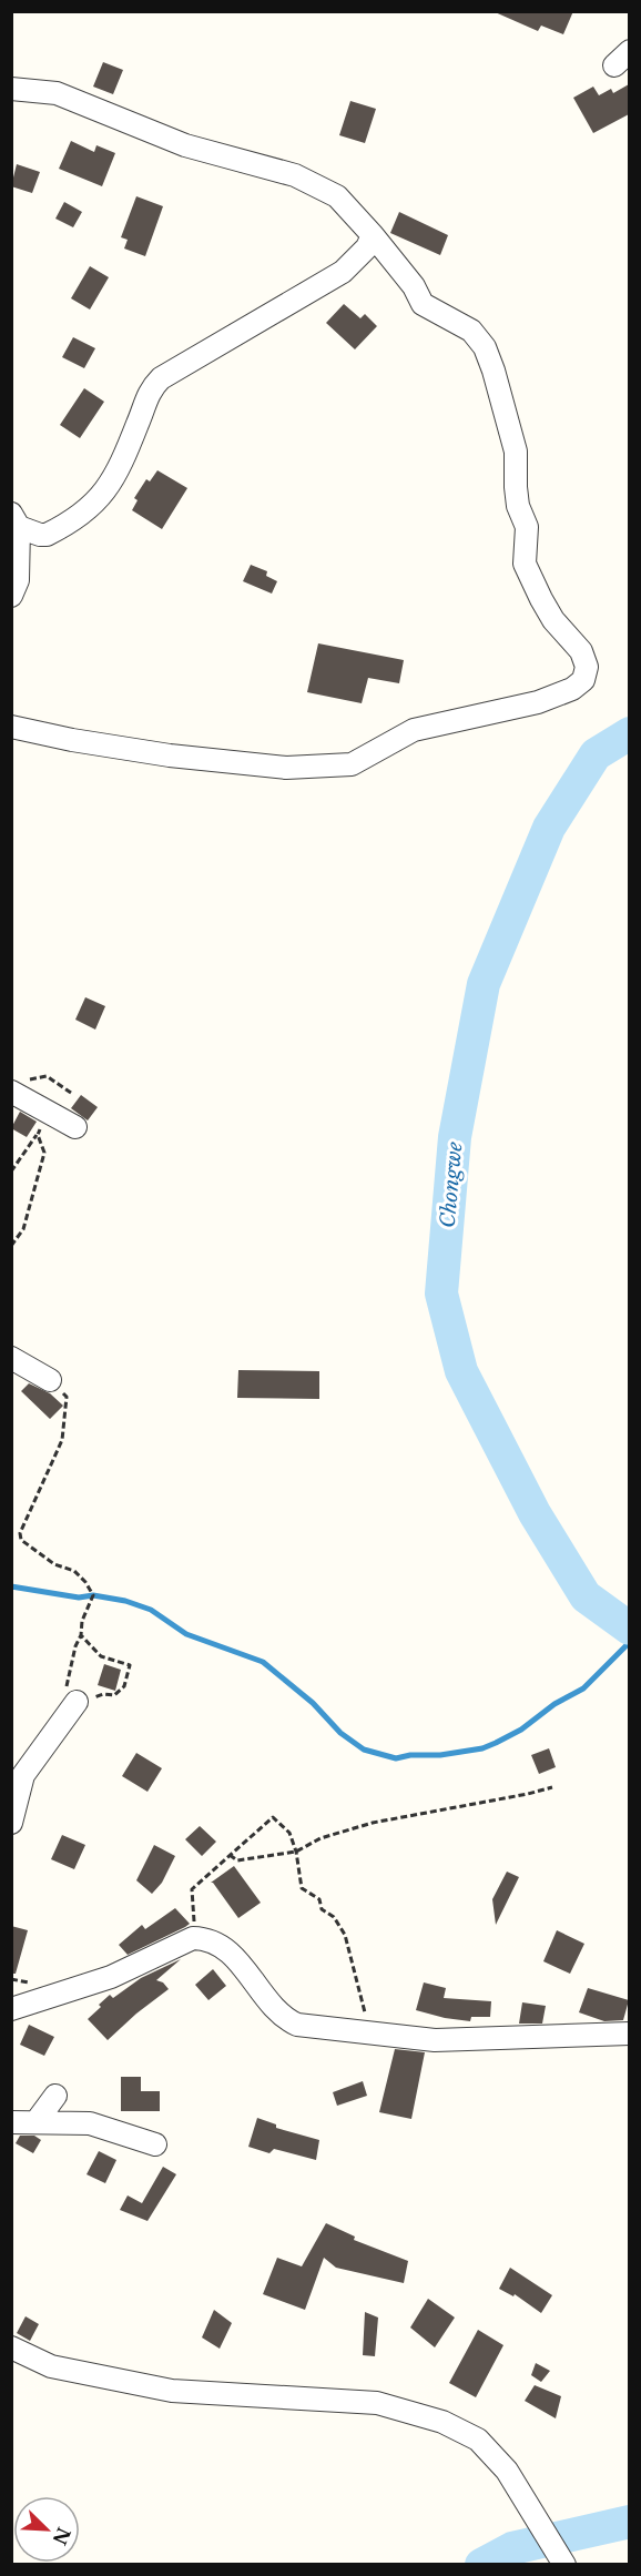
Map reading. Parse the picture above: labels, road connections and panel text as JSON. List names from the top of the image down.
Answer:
{
  "water": ["Chongwe"],
  "north": "bottom right"
}
